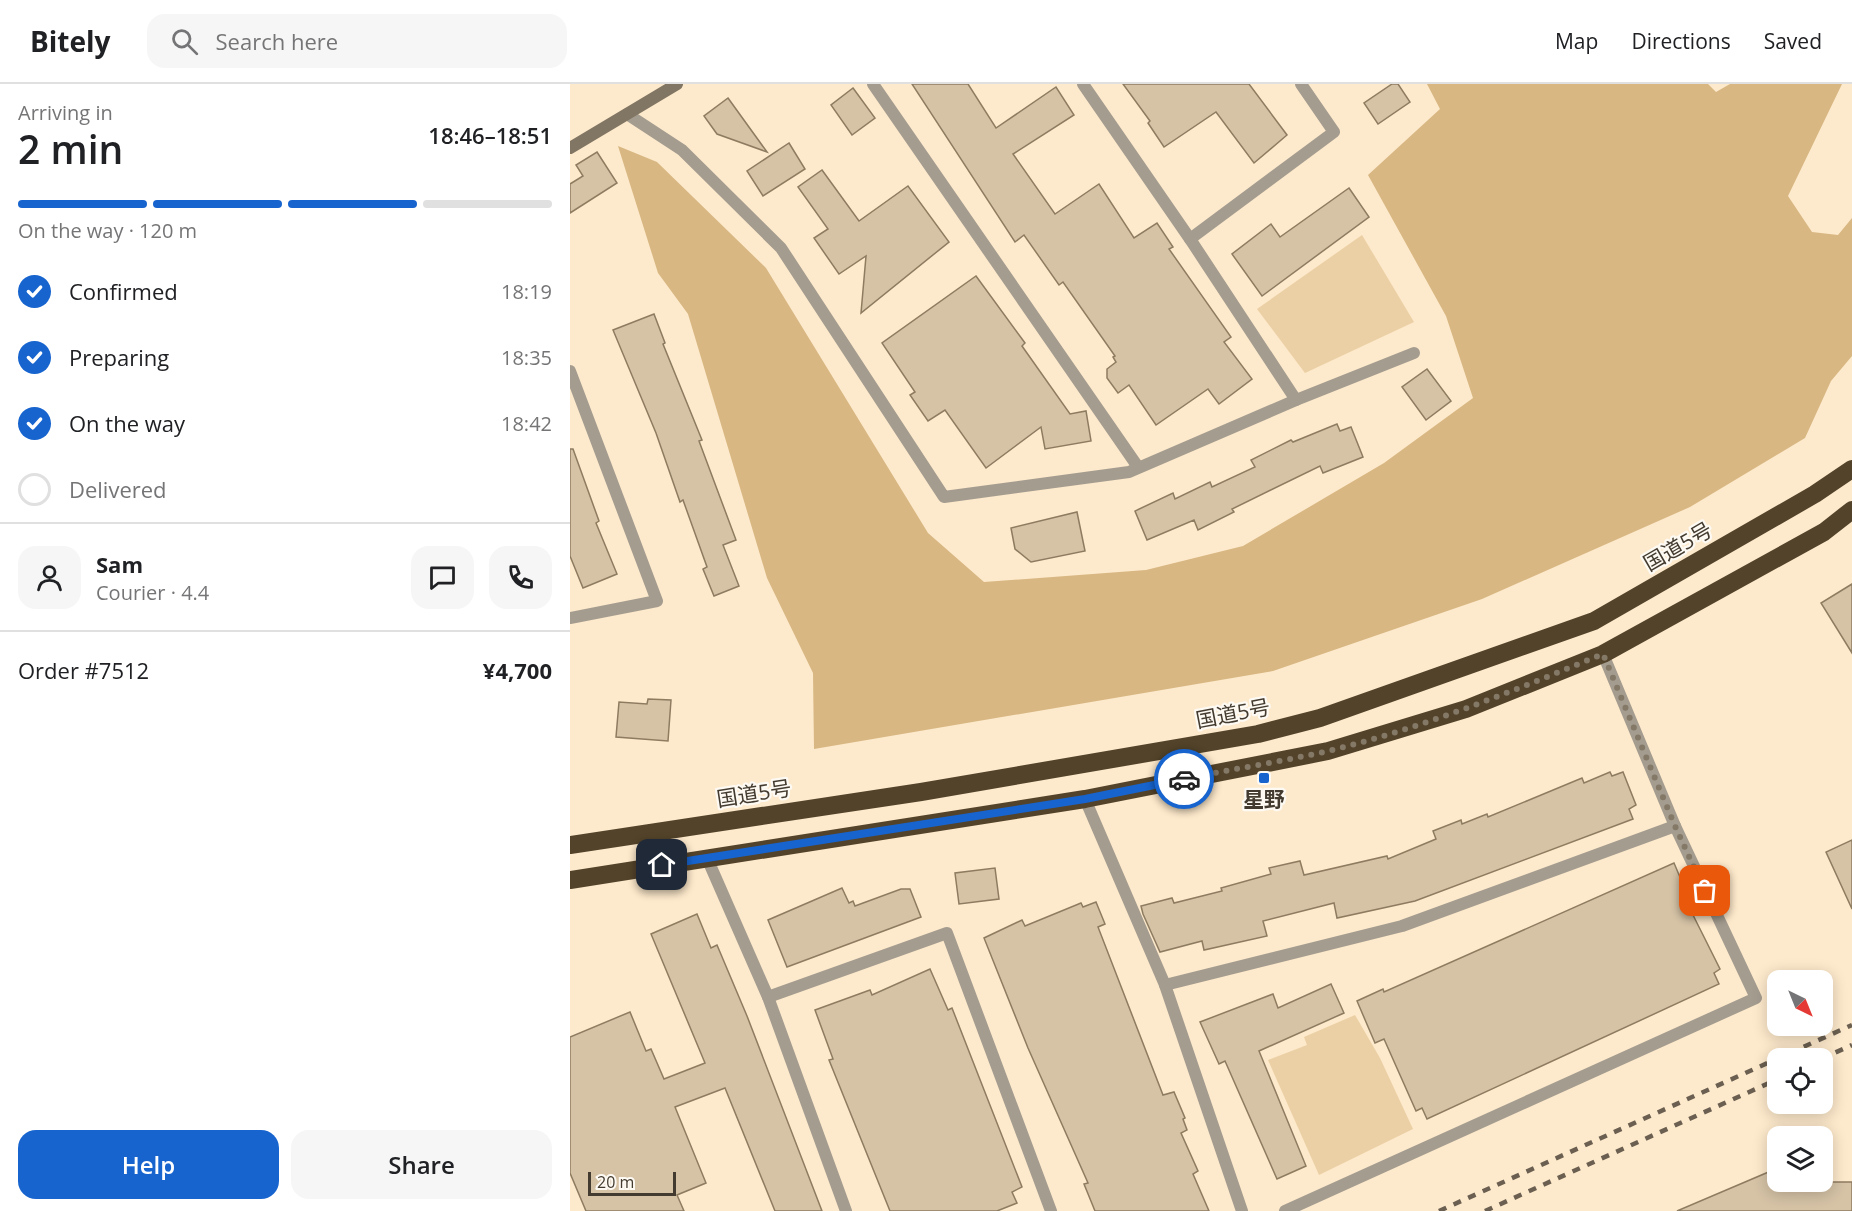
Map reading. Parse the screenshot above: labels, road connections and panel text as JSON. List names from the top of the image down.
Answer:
{
  "streets": {
    "highway": ["国道5号"]
  },
  "places": {
    "transit": ["星野"]
  },
  "scale_bar": "20 m",
  "north": "bottom right",
  "page": {
    "header": "Bitely",
    "search": "Search here",
    "nav": ["Map", "Directions", "Saved"],
    "heading": ["2 min", "Arriving in", "18:46–18:51"],
    "panel": [
      "Sam",
      "Courier · 4.4",
      "Order #7512",
      "¥4,700"
    ],
    "bar": "On the way · 120 m",
    "list": [
      ["Confirmed", "18:19"],
      ["Preparing", "18:35"],
      ["On the way", "18:42"],
      "Delivered"
    ],
    "buttons": ["Help", "Share"],
    "scale": "20 m"
  }
}
